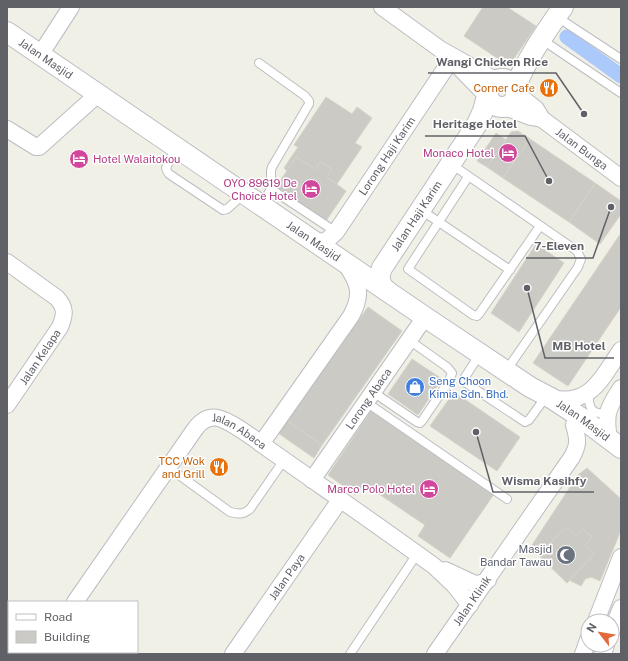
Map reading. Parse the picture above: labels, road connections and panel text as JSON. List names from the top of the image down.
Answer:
{
  "streets": {
    "street": [
      "Jalan Masjid",
      "Jalan Bunga",
      "Lorong Haji Karim",
      "Jalan Haji Karim",
      "Jalan Kelapa",
      "Lorong Abaca",
      "Jalan Abaca",
      "Jalan Paya",
      "Jalan Klinik"
    ]
  },
  "crossings": [
    ["Jalan Masjid", "Lorong Haji Karim"],
    ["Jalan Masjid", "Jalan Haji Karim"],
    ["Jalan Masjid", "Lorong Abaca"],
    ["Jalan Bunga", "Lorong Haji Karim"],
    ["Jalan Bunga", "Jalan Haji Karim"],
    ["Lorong Abaca", "Jalan Abaca"],
    ["Jalan Abaca", "Jalan Paya"]
  ],
  "places": {
    "restaurant": ["Corner Cafe", "TCC Wok and Grill"],
    "other": [
      "Wangi Chicken Rice",
      "Heritage Hotel",
      "7-Eleven",
      "MB Hotel",
      "Wisma Kasihfy"
    ],
    "hotel": [
      "Monaco Hotel",
      "Hotel Walaitokou",
      "OYO 89619 De Choice Hotel",
      "Marco Polo Hotel"
    ],
    "shop": ["Seng Choon Kimia Sdn. Bhd."],
    "mosque": ["Masjid Bandar Tawau"]
  },
  "legend": ["Road", "Building"],
  "north": "top left"
}
